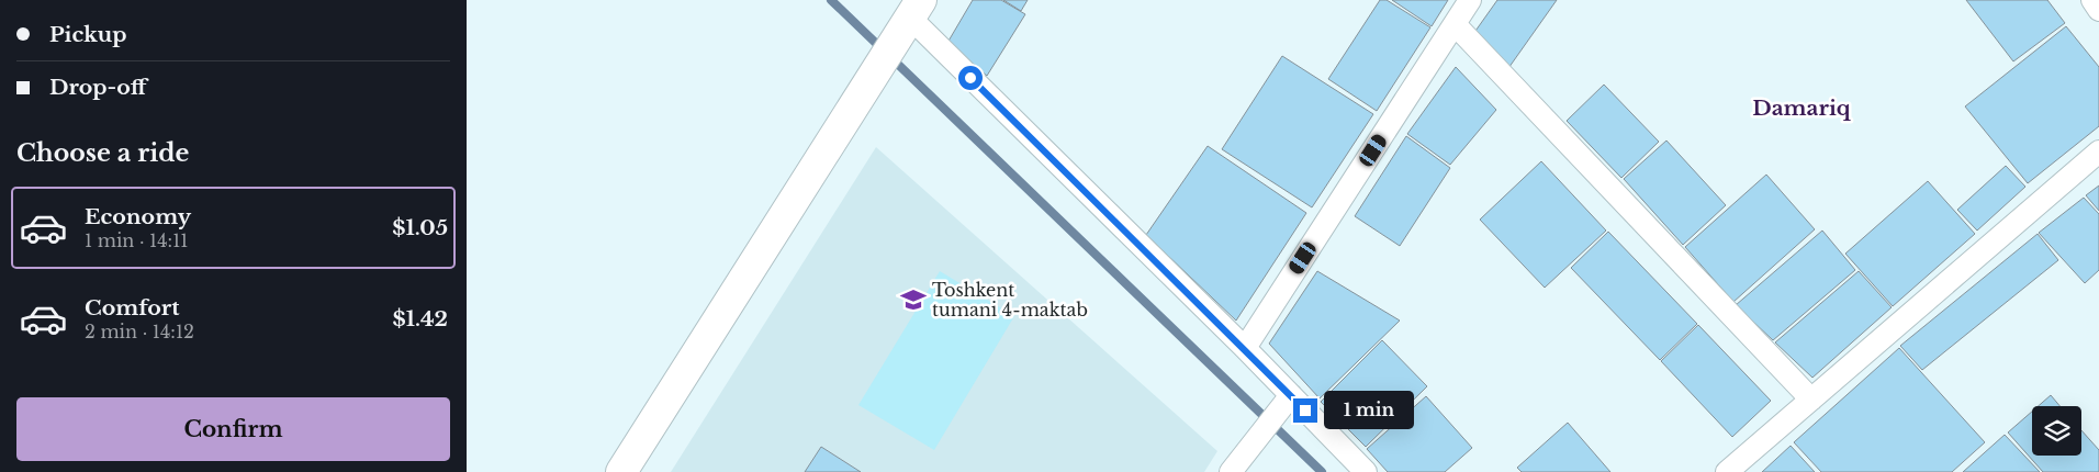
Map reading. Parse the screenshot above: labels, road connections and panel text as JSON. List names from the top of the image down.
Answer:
{
  "districts": ["Damariq"],
  "places": {
    "school or university": ["Toshkent tumani 4-maktab"]
  },
  "page": {
    "banner": ["Pickup", "Drop-off"],
    "heading": "Choose a ride",
    "list": [
      {
        "name": "Economy",
        "note": "1 min · 14:11",
        "value": "$1.05"
      },
      {
        "name": "Comfort",
        "note": "2 min · 14:12",
        "value": "$1.42"
      }
    ],
    "buttons": "Confirm",
    "bubble": "1 min"
  }
}
